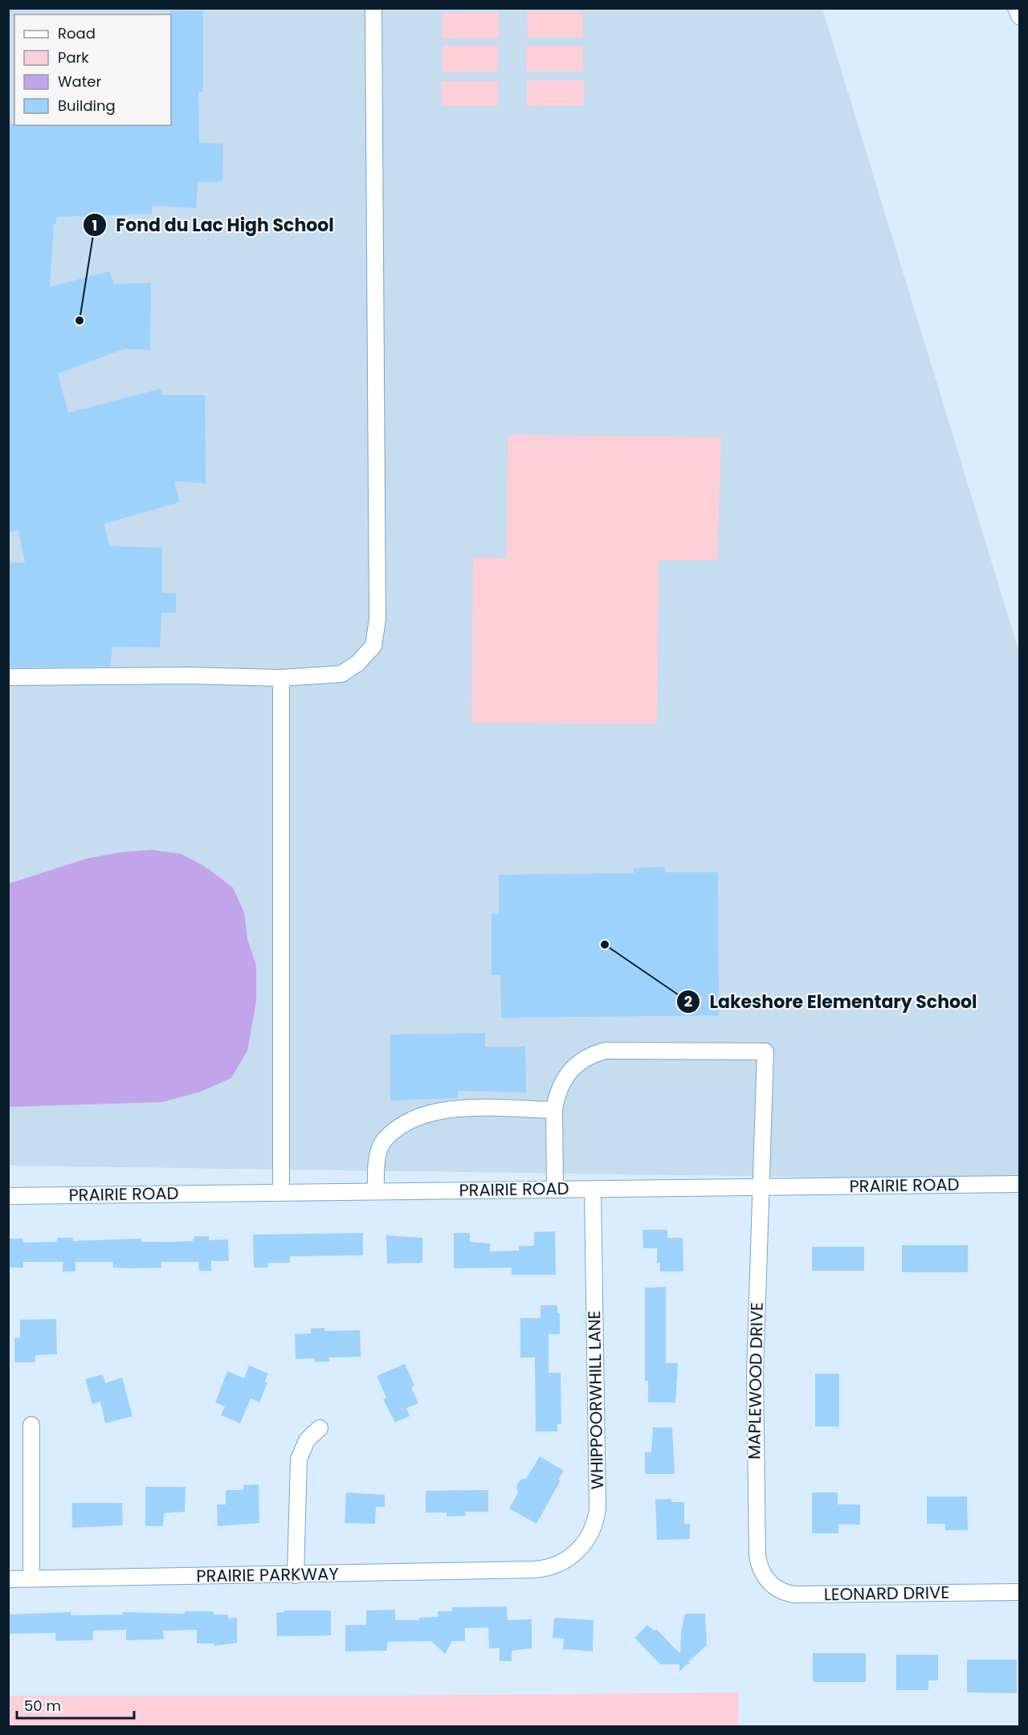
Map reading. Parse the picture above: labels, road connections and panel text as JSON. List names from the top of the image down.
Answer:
{
  "streets": {
    "street": [
      "PRAIRIE ROAD",
      "MAPLEWOOD DRIVE",
      "WHIPPOORWHILL LANE",
      "PRAIRIE PARKWAY",
      "LEONARD DRIVE"
    ]
  },
  "crossings": [
    ["PRAIRIE ROAD", "MAPLEWOOD DRIVE"],
    ["PRAIRIE ROAD", "WHIPPOORWHILL LANE"],
    ["MAPLEWOOD DRIVE", "LEONARD DRIVE"],
    ["WHIPPOORWHILL LANE", "PRAIRIE PARKWAY"]
  ],
  "places": ["Fond du Lac High School", "Lakeshore Elementary School"],
  "legend": [
    "Road",
    "Park",
    "Water",
    "Building"
  ],
  "scale_bar": "50 m"
}
